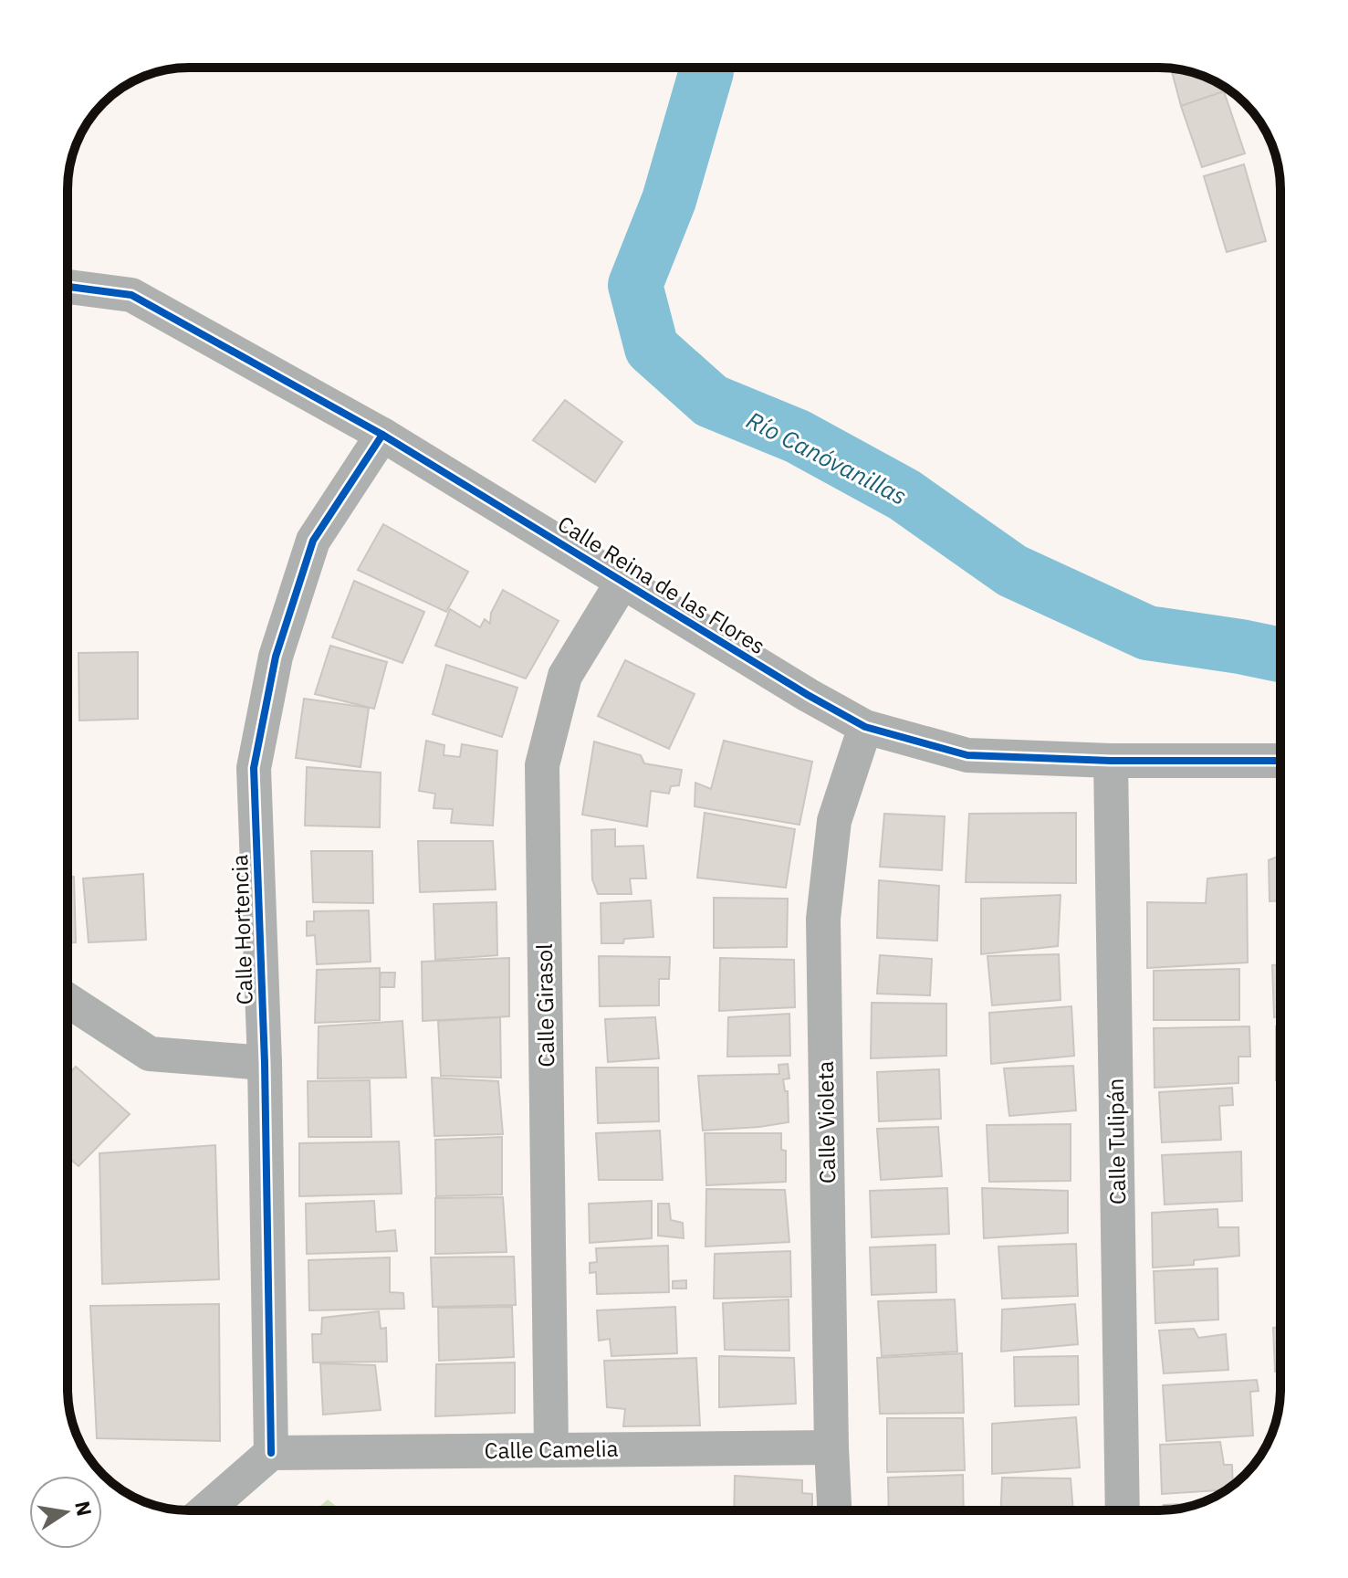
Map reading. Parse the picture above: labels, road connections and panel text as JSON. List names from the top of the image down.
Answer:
{
  "streets": {
    "street": [
      "Calle Reina de las Flores",
      "Calle Hortencia",
      "Calle Girasol",
      "Calle Violeta",
      "Calle Tulipán",
      "Calle Camelia"
    ]
  },
  "crossings": [
    ["Calle Reina de las Flores", "Calle Hortencia"],
    ["Calle Reina de las Flores", "Calle Girasol"],
    ["Calle Reina de las Flores", "Calle Violeta"],
    ["Calle Reina de las Flores", "Calle Tulipán"],
    ["Calle Hortencia", "Calle Camelia"],
    ["Calle Girasol", "Calle Camelia"],
    ["Calle Violeta", "Calle Camelia"]
  ],
  "water": ["Río Canóvanillas"],
  "north": "right"
}
